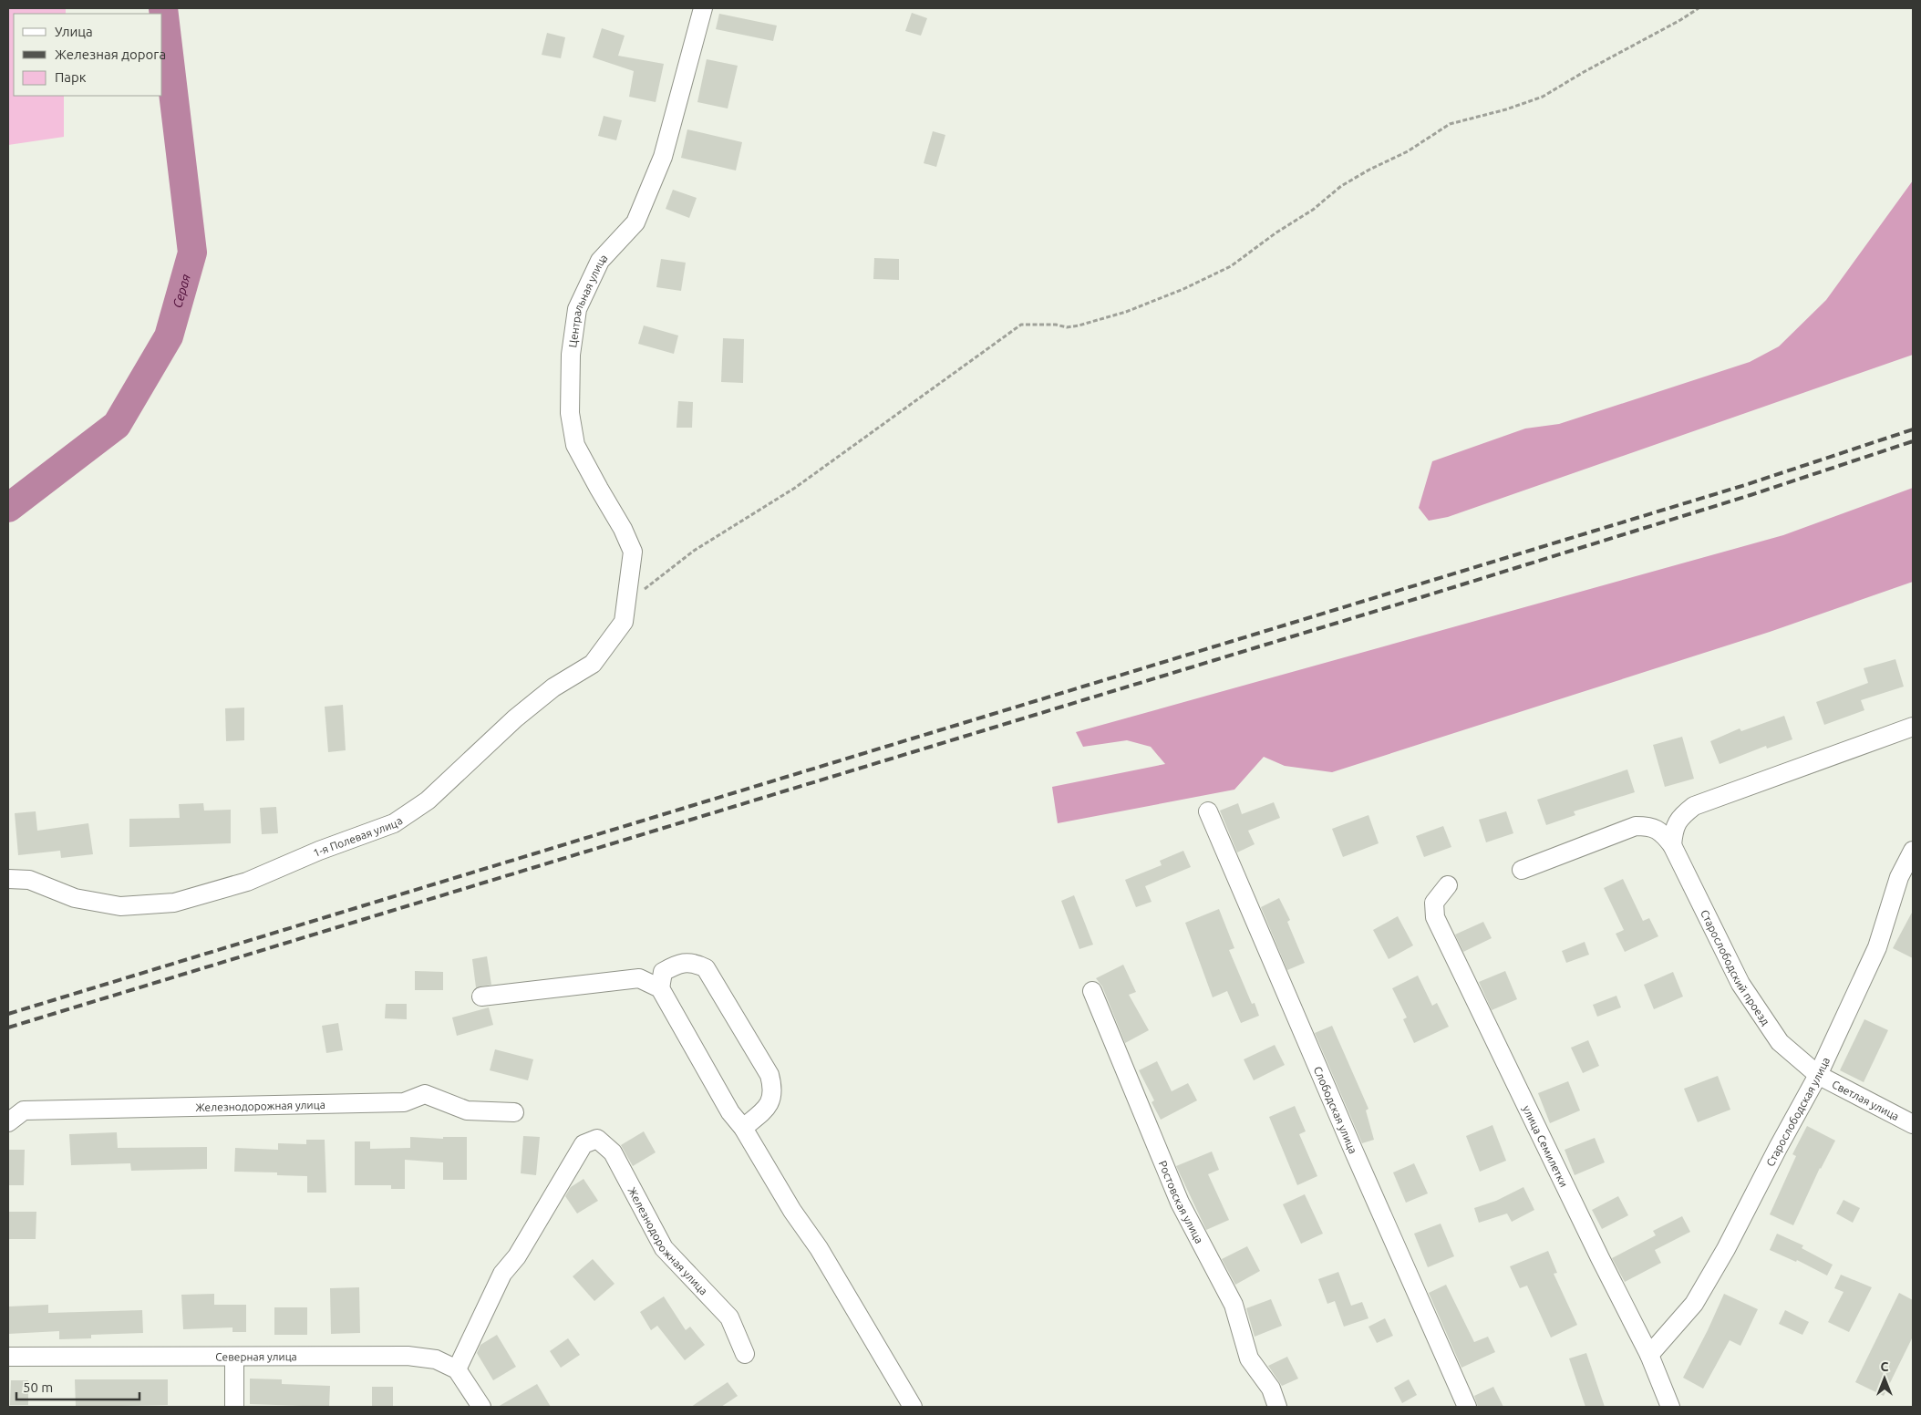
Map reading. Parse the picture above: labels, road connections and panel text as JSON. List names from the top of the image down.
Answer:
{
  "streets": {
    "street": [
      "Центральная улица",
      "1-я Полевая улица",
      "Старослободский проезд",
      "Светлая улица",
      "Железнодорожная улица",
      "Слободская улица",
      "Старослободская улица",
      "улица Семилетки",
      "Ростовская улица",
      "Северная улица"
    ]
  },
  "crossings": [
    ["Центральная улица", "1-я Полевая улица"],
    ["Старослободский проезд", "Светлая улица"],
    ["Старослободский проезд", "Старослободская улица"],
    ["Светлая улица", "Старослободская улица"],
    ["Железнодорожная улица", "Северная улица"],
    ["Старослободская улица", "улица Семилетки"]
  ],
  "water": ["Серая"],
  "legend": ["Улица", "Железная дорога", "Парк"],
  "scale_bar": "50 m",
  "north": "top"
}
